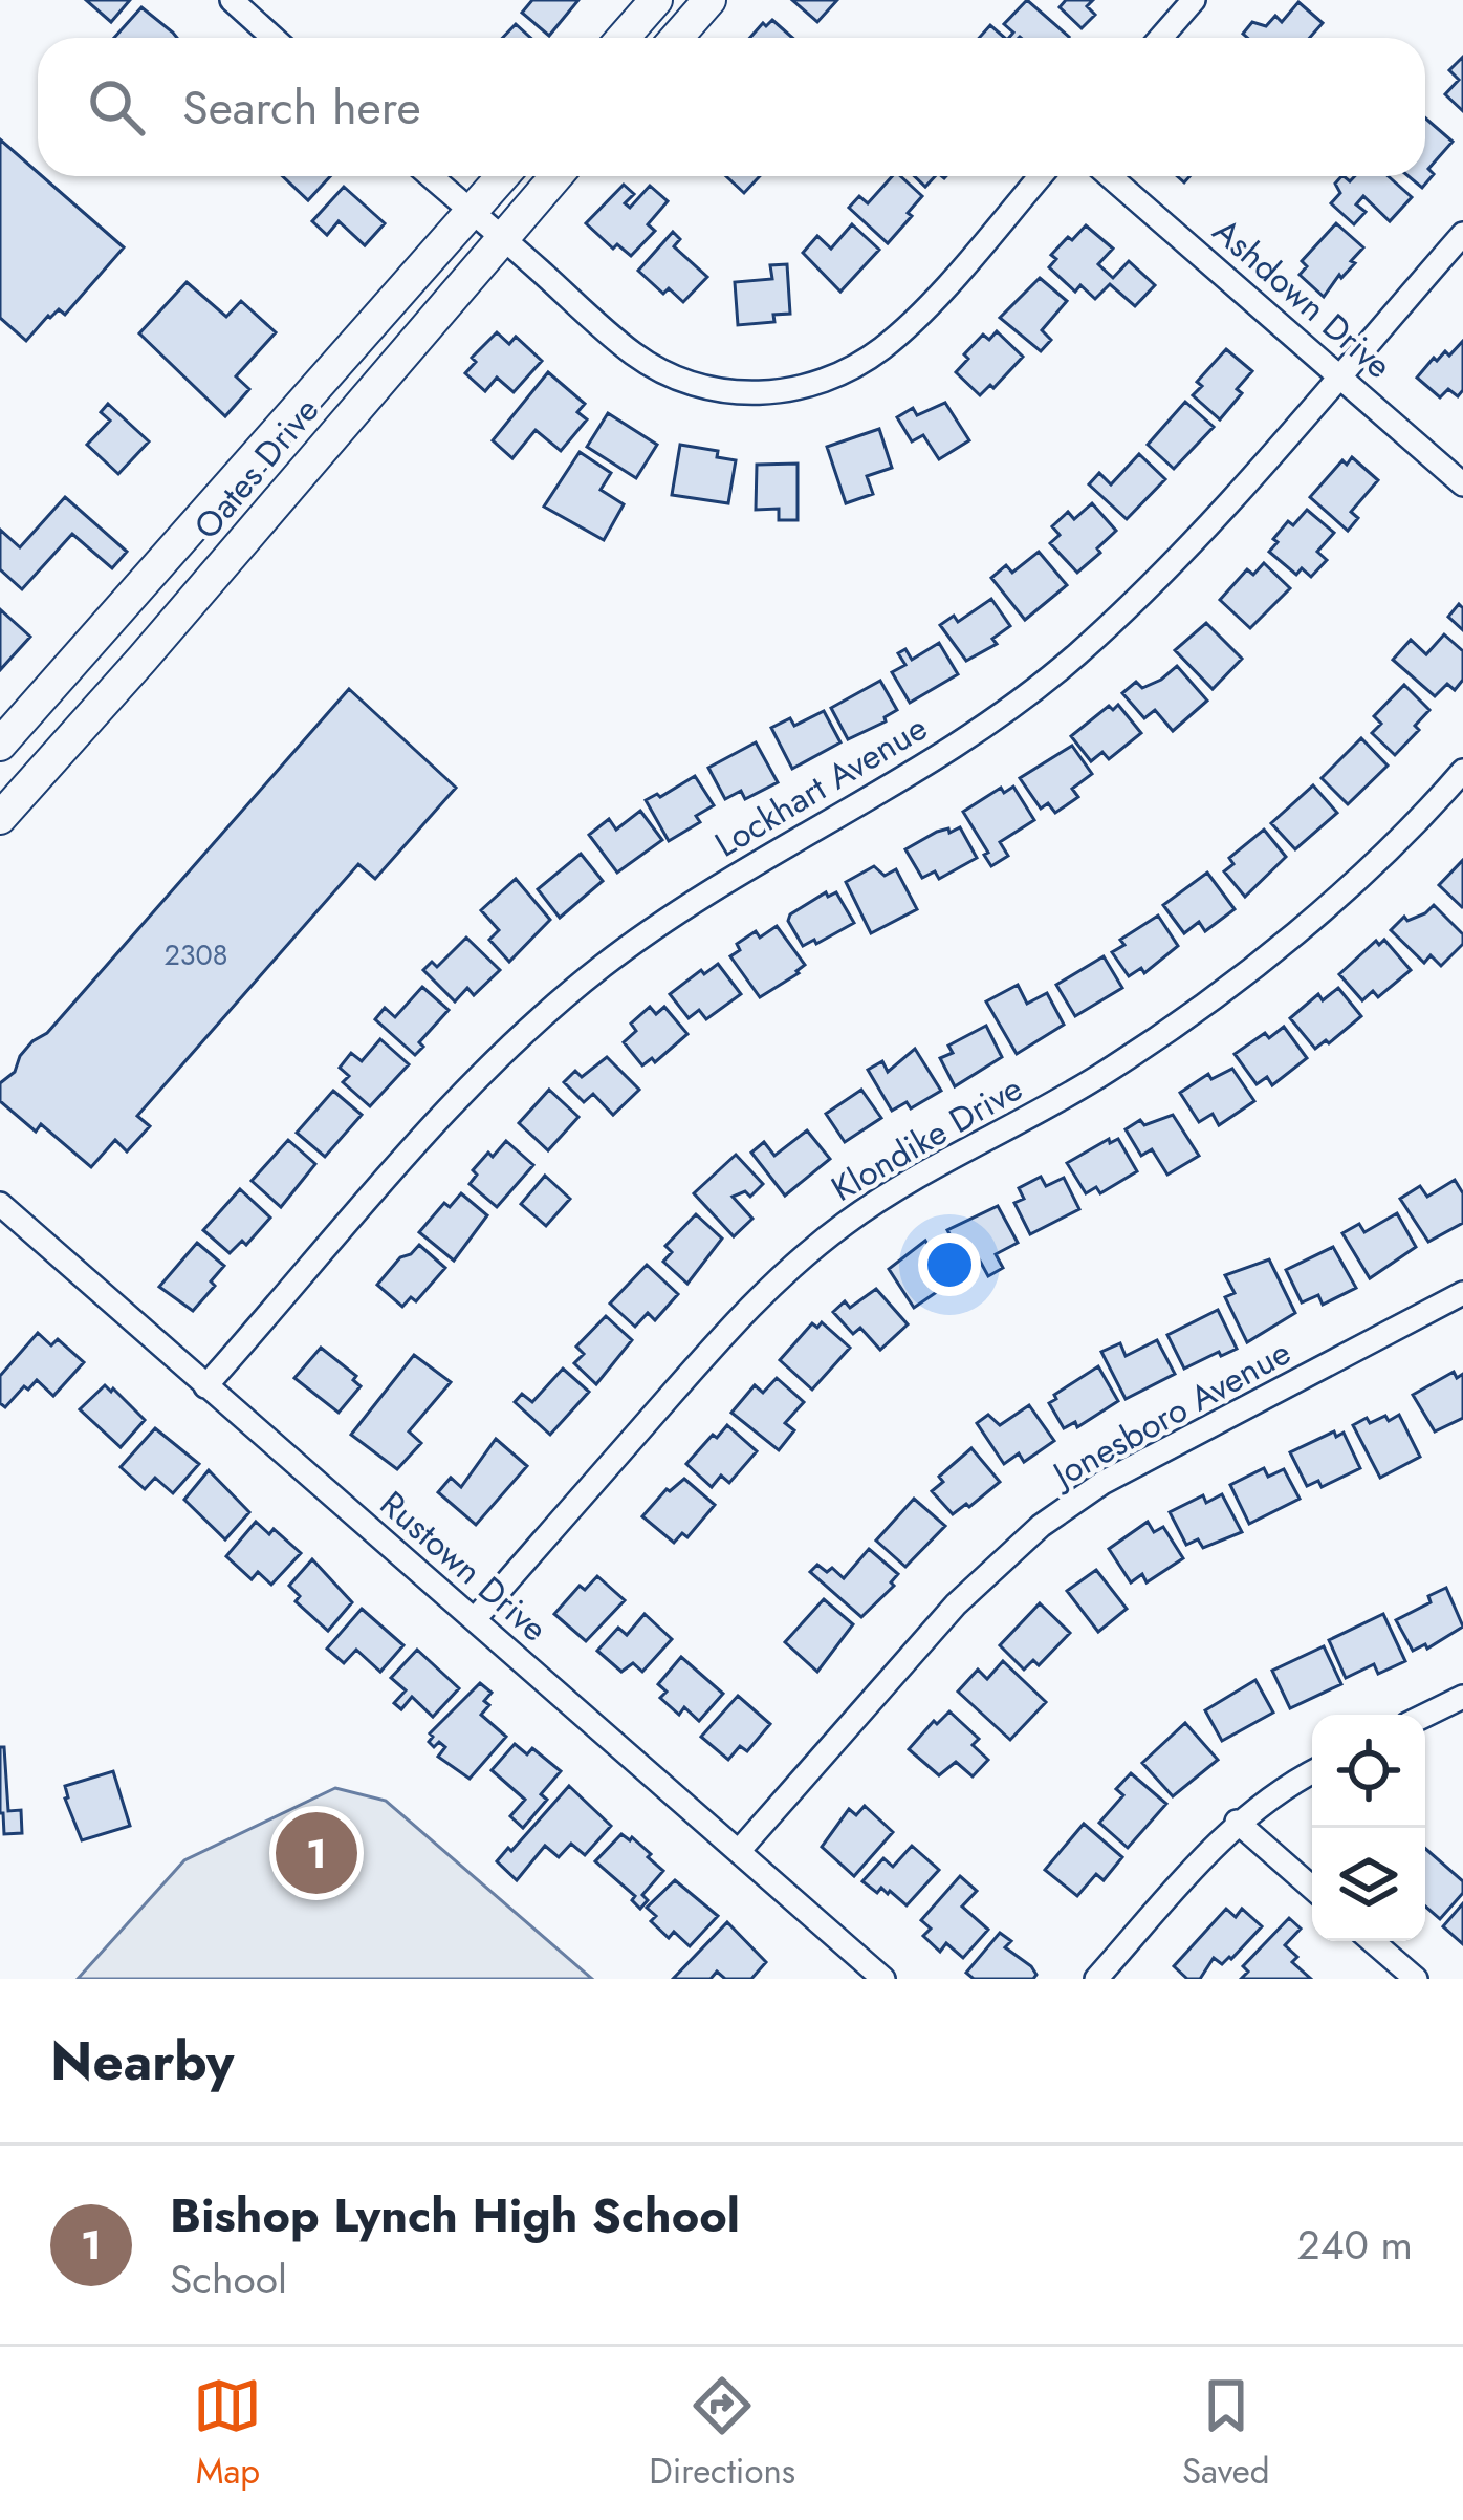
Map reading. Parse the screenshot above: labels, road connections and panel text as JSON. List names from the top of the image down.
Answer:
{
  "streets": {
    "main road": ["Oates Drive"],
    "street": [
      "Ashdown Drive",
      "Lockhart Avenue",
      "Klondike Drive",
      "Jonesboro Avenue",
      "Rustown Drive"
    ]
  },
  "crossings": [
    ["Ashdown Drive", "Lockhart Avenue"],
    ["Lockhart Avenue", "Rustown Drive"],
    ["Klondike Drive", "Rustown Drive"],
    ["Jonesboro Avenue", "Rustown Drive"]
  ],
  "house_numbers": ["2308"],
  "page": {
    "search": "Search here",
    "pins": "1",
    "heading": "Nearby",
    "list": [
      {
        "mark": "1",
        "name": "Bishop Lynch High School",
        "note": "School",
        "value": "240 m"
      }
    ],
    "nav": ["Map", "Directions", "Saved"]
  }
}
